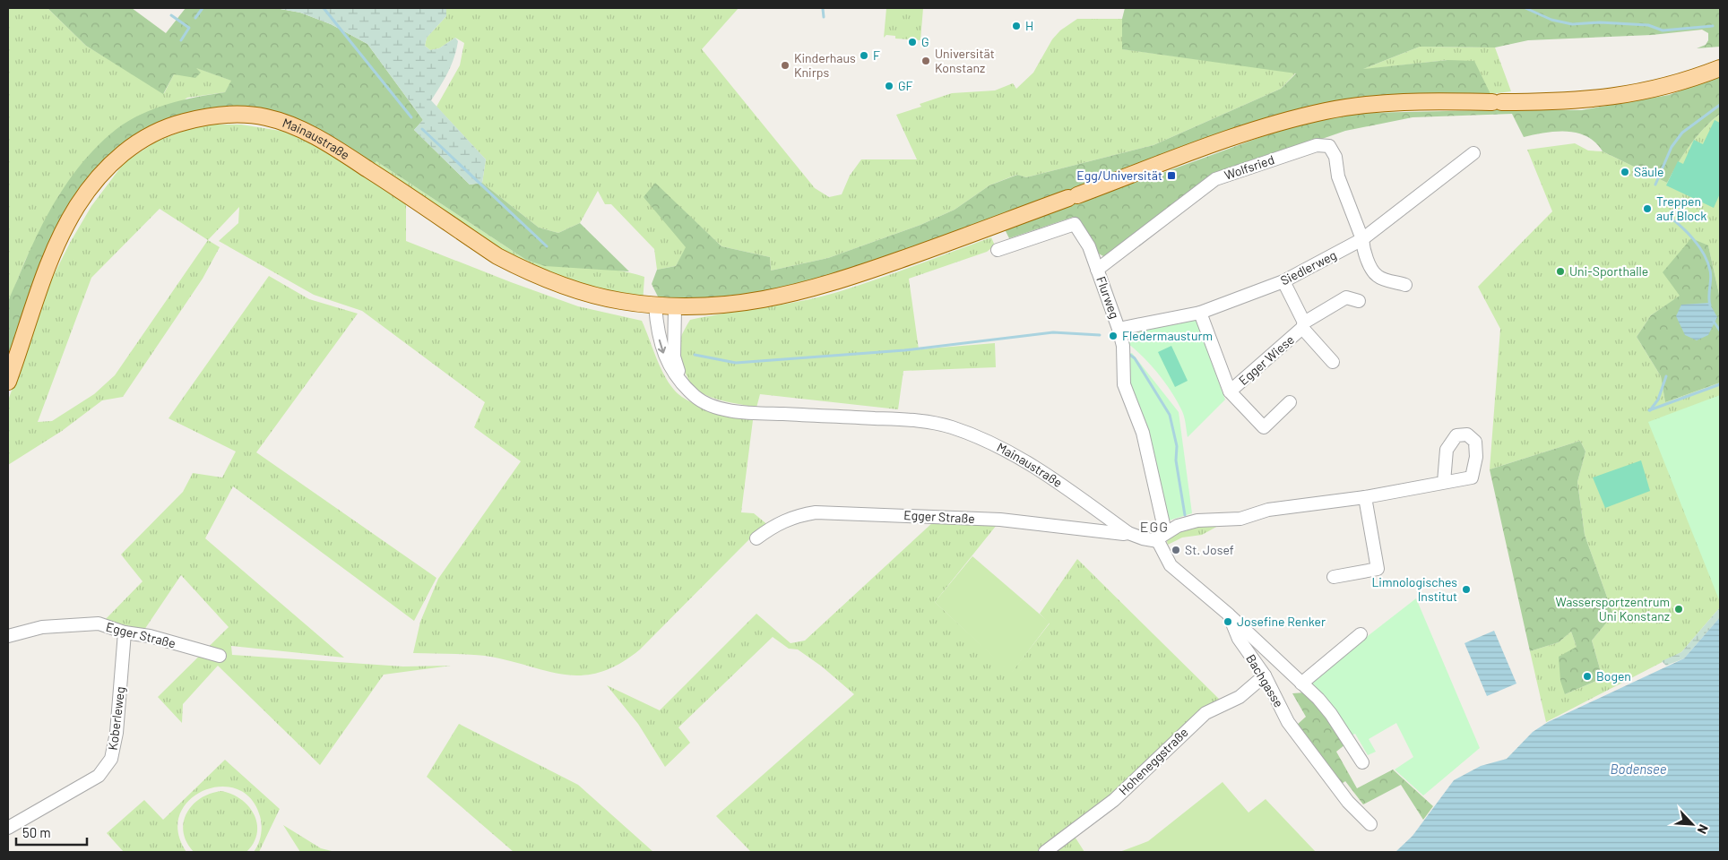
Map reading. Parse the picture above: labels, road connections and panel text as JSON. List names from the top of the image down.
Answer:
{
  "streets": {
    "main road": ["Mainaustraße"],
    "street": [
      "Wolfsried",
      "Siedlerweg",
      "Flurweg",
      "Egger Wiese",
      "Egger Straße",
      "Bachgasse",
      "Koberleweg",
      "Hoheneggstraße"
    ]
  },
  "crossings": [
    ["Mainaustraße", "Flurweg"],
    ["Mainaustraße", "Egger Straße"],
    ["Mainaustraße", "Bachgasse"],
    ["Wolfsried", "Siedlerweg"],
    ["Wolfsried", "Flurweg"],
    ["Siedlerweg", "Flurweg"],
    ["Siedlerweg", "Egger Wiese"],
    ["Flurweg", "Bachgasse"],
    ["Egger Straße", "Koberleweg"],
    ["Bachgasse", "Hoheneggstraße"]
  ],
  "districts": ["EGG"],
  "water": ["Bodensee"],
  "places": {
    "other": [
      "H",
      "G",
      "F",
      "Universität Konstanz",
      "Kinderhaus Knirps",
      "GF",
      "Säule",
      "Treppen auf Block",
      "Uni-Sporthalle",
      "Fledermausturm",
      "St. Josef",
      "Limnologisches Institut",
      "Wassersportzentrum Uni Konstanz",
      "Josefine Renker",
      "Bogen"
    ],
    "transit": ["Egg/Universität"]
  },
  "scale_bar": "50 m",
  "north": "bottom right"
}
